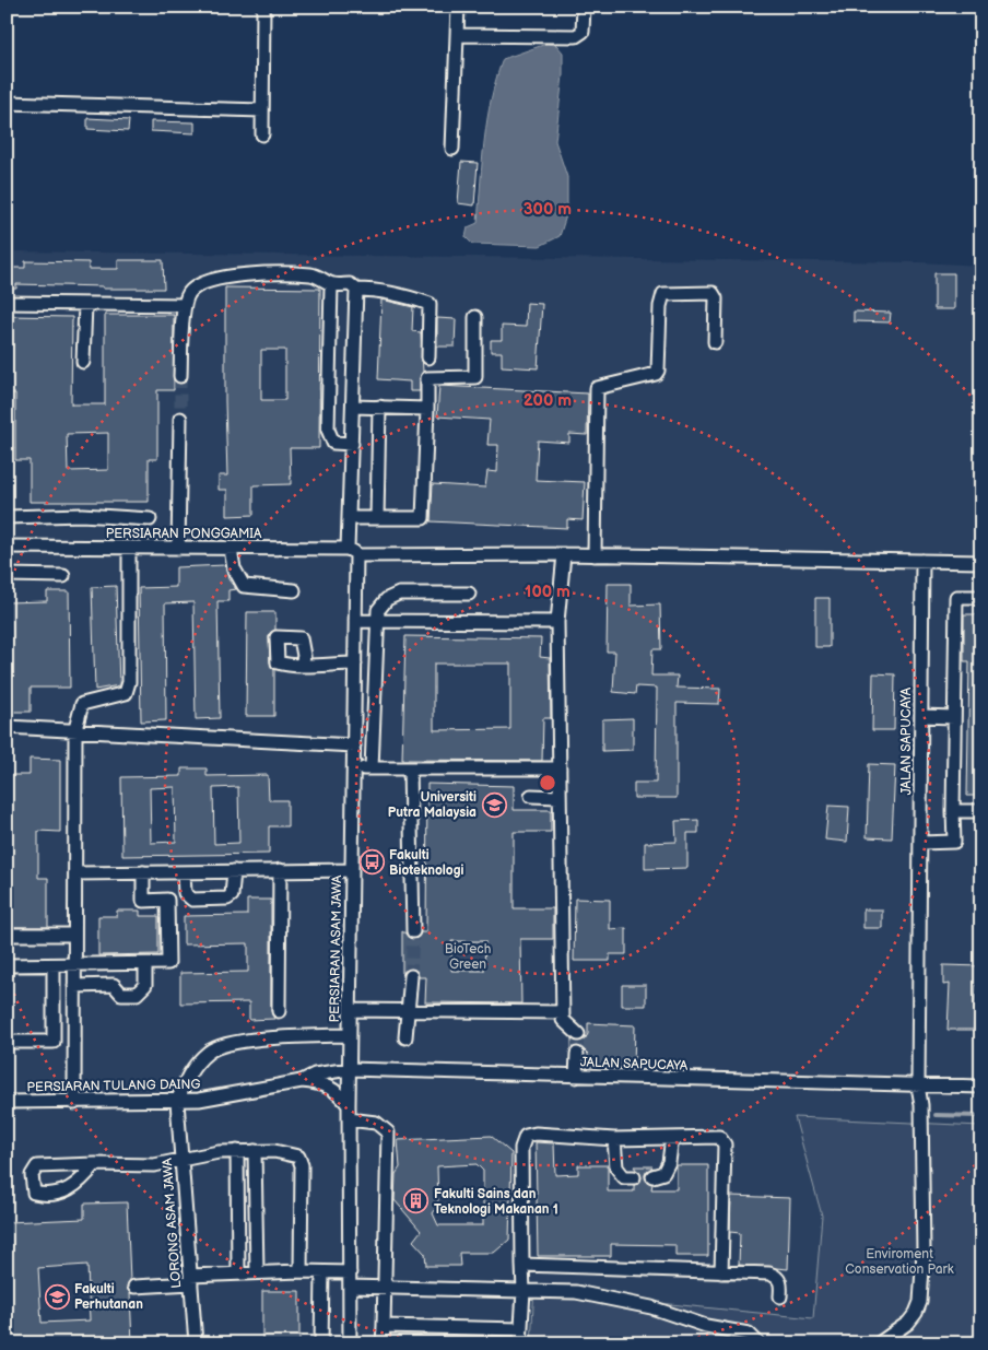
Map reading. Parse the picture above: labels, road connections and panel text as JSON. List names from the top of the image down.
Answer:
{
  "streets": {
    "street": [
      "PERSIARAN PONGGAMIA",
      "JALAN SAPUCAYA",
      "PERSIARAN ASAM JAWA",
      "PERSIARAN TULANG DAING",
      "LORONG ASAM JAWA"
    ]
  },
  "crossings": [
    ["PERSIARAN PONGGAMIA", "JALAN SAPUCAYA"],
    ["PERSIARAN PONGGAMIA", "PERSIARAN ASAM JAWA"],
    ["JALAN SAPUCAYA", "PERSIARAN ASAM JAWA"],
    ["JALAN SAPUCAYA", "PERSIARAN TULANG DAING"],
    ["PERSIARAN ASAM JAWA", "PERSIARAN TULANG DAING"],
    ["PERSIARAN TULANG DAING", "LORONG ASAM JAWA"]
  ],
  "parks": ["BioTech Green", "Enviroment Conservation Park"],
  "places": {
    "school or university": ["Universiti Putra Malaysia", "Fakulti Perhutanan"],
    "bus stop": ["Fakulti Bioteknologi"],
    "building": ["Fakulti Sains dan Teknologi Makanan 1"]
  },
  "rings": ["300 m", "200 m", "100 m"]
}
